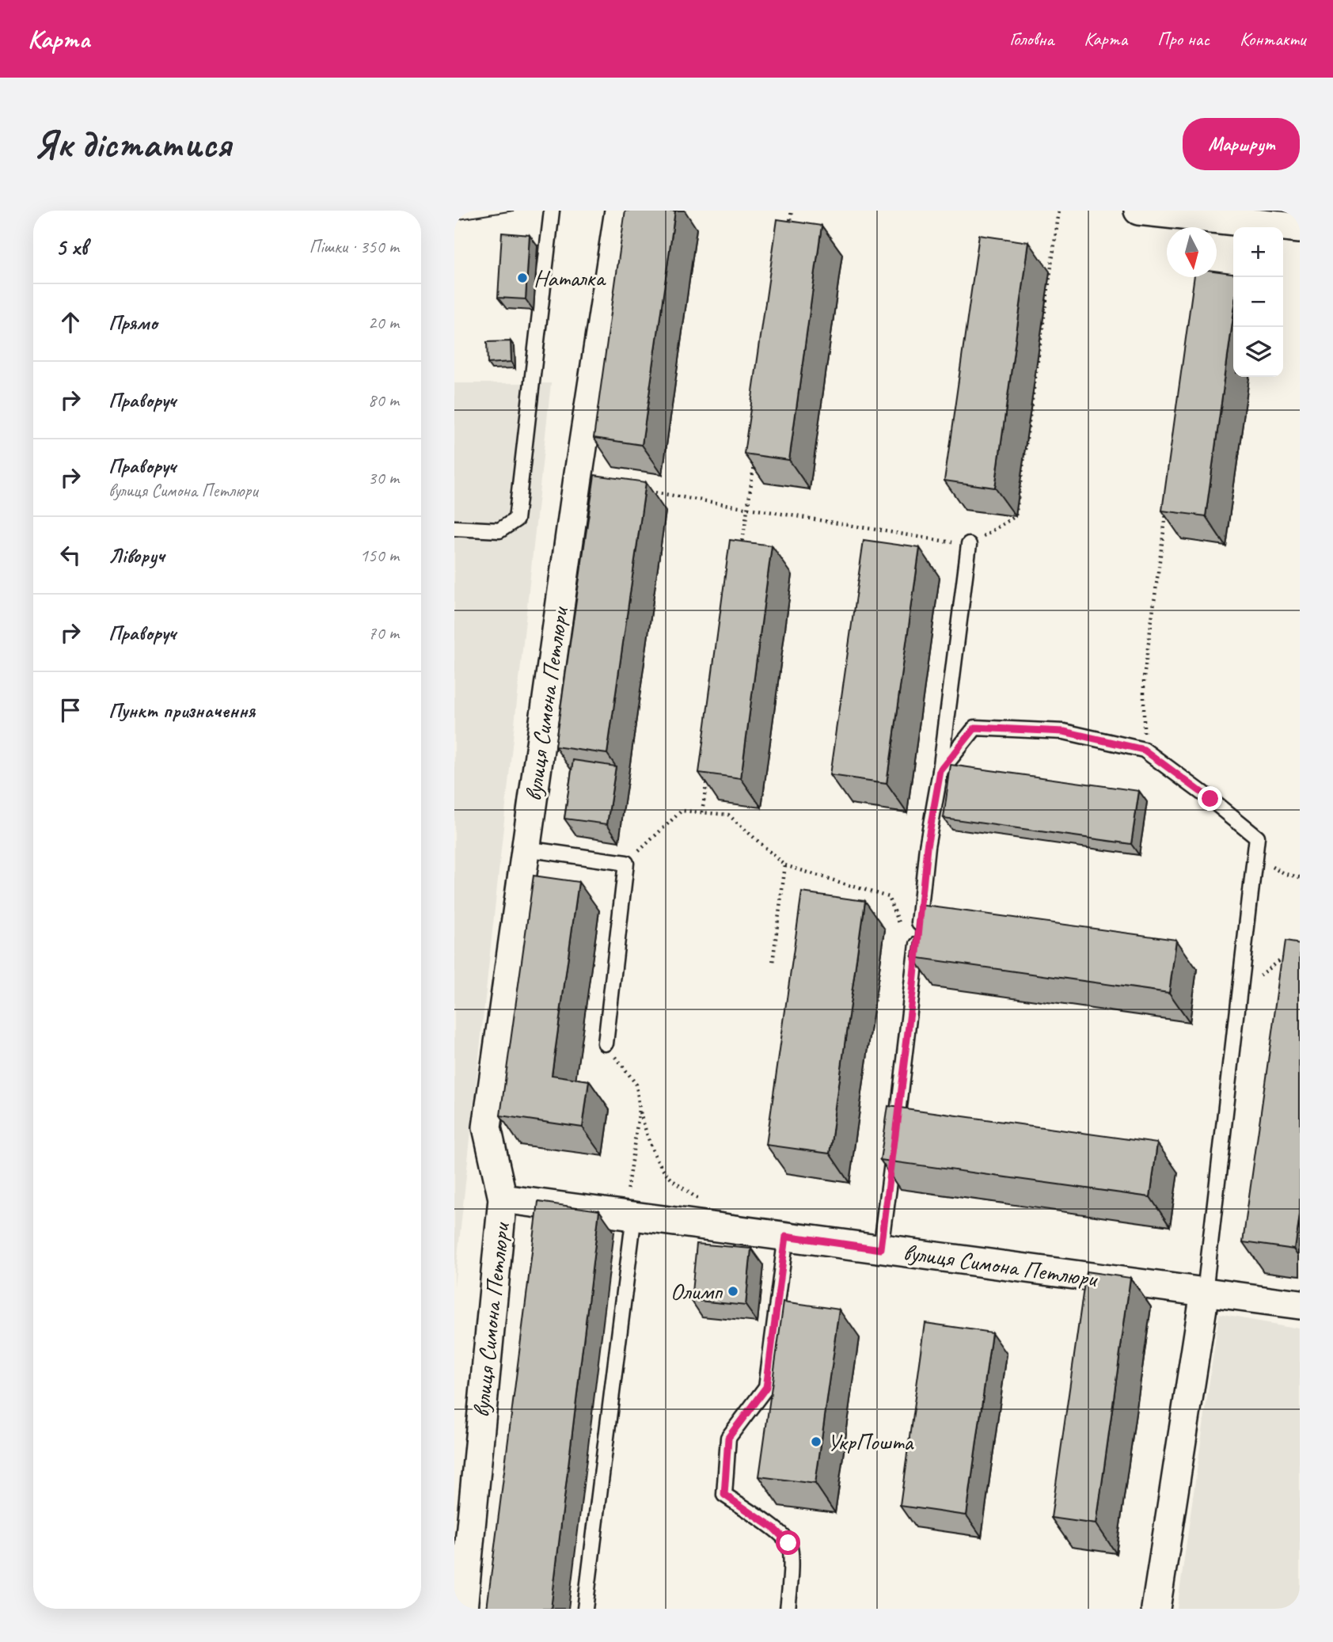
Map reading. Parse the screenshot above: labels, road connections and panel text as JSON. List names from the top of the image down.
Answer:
{
  "streets": {
    "street": ["вулиця Симона Петлюри"]
  },
  "places": ["Наталка", "Олимп", "УкрПошта"],
  "north": "bottom",
  "page": {
    "header": "Карта",
    "nav": [
      "Головна",
      "Карта",
      "Про нас",
      "Контакти"
    ],
    "buttons": "Маршрут",
    "title": "Як дістатися",
    "heading": ["5 хв", "Пішки · 350 m"],
    "map_buttons": ["+", "−"],
    "list": [
      ["Прямо", "20 m"],
      ["Праворуч", "80 m"],
      ["Праворуч", "вулиця Симона Петлюри", "30 m"],
      ["Ліворуч", "150 m"],
      ["Праворуч", "70 m"],
      "Пункт призначення"
    ]
  }
}
